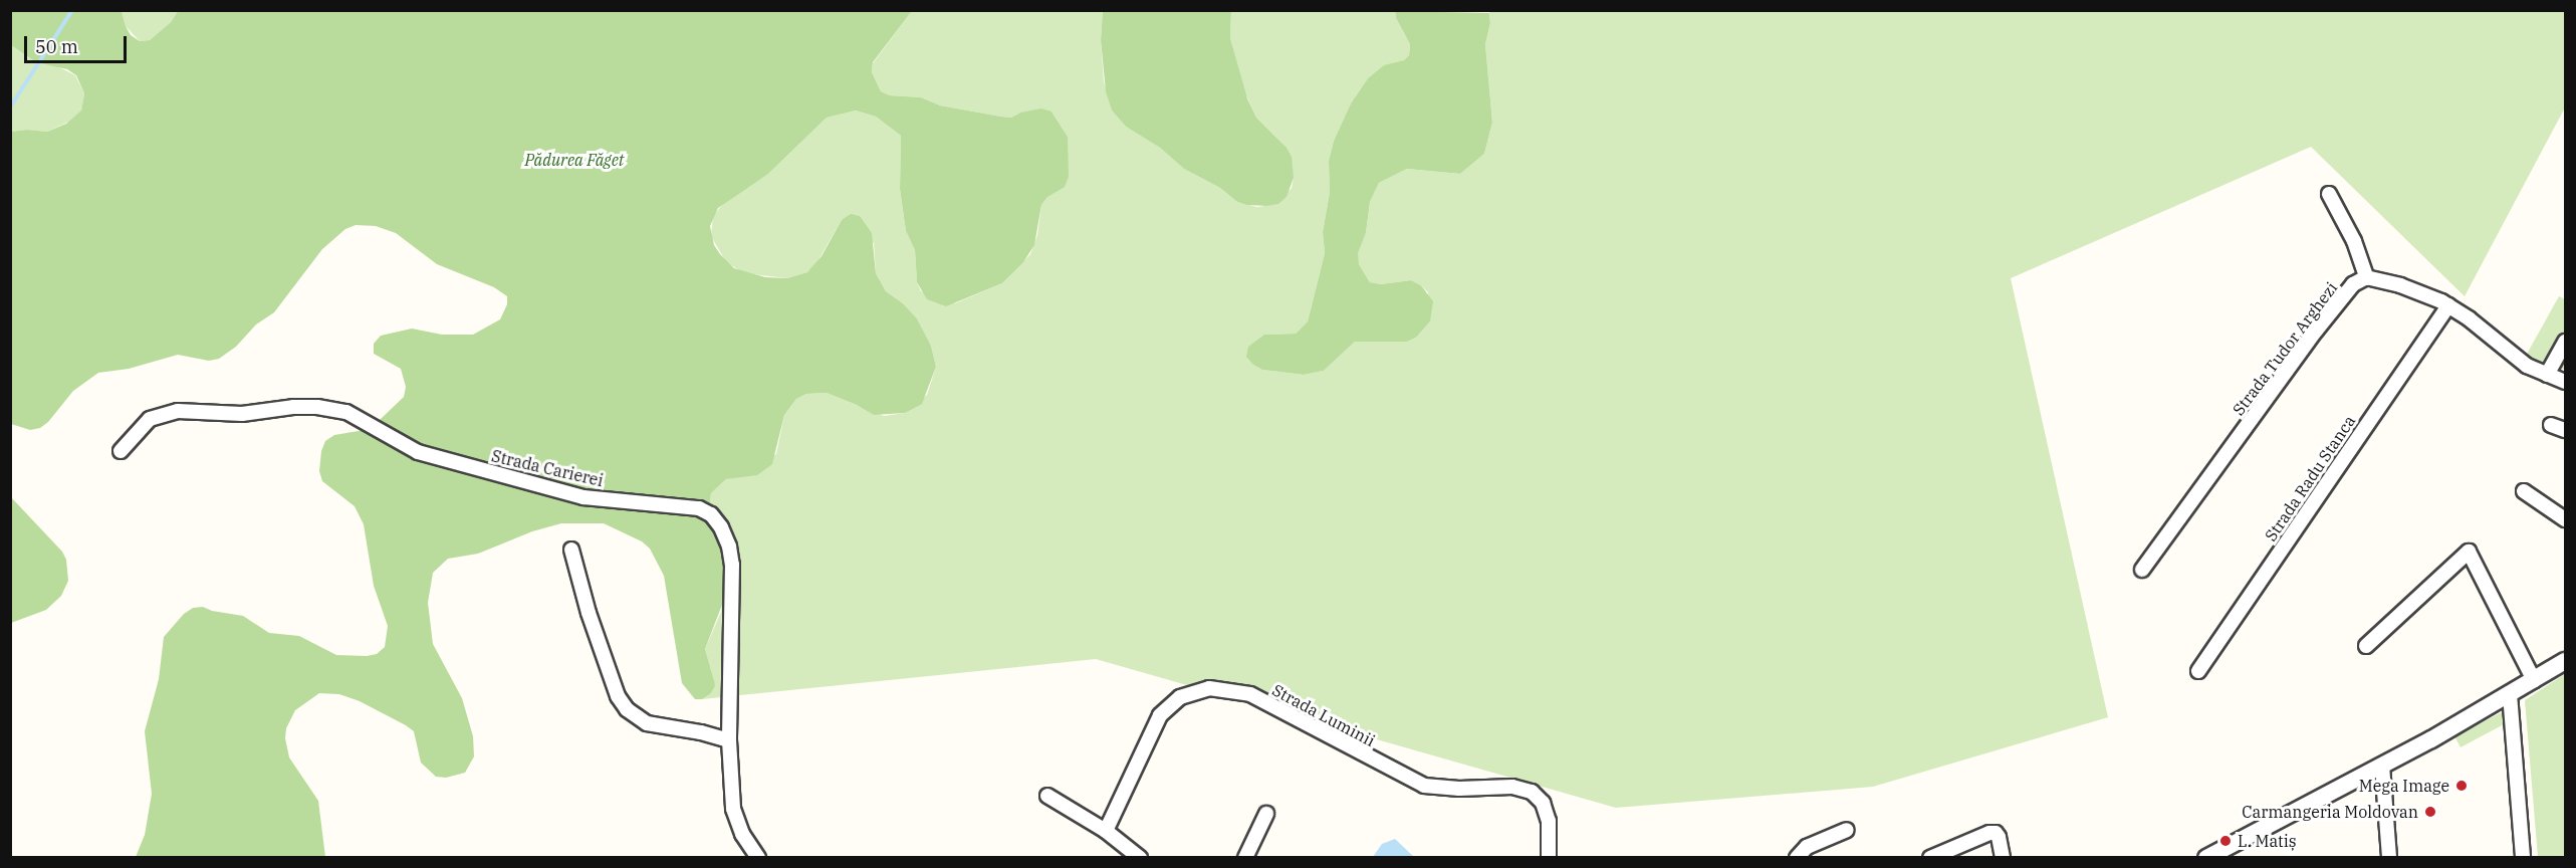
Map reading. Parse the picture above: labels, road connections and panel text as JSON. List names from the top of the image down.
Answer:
{
  "streets": {
    "street": [
      "Strada Tudor Arghezi",
      "Strada Carierei",
      "Strada Radu Stanca",
      "Strada Luminii"
    ]
  },
  "parks": ["Pădurea Făget"],
  "places": ["Mega Image", "Carmangeria Moldovan", "L. Matiș"],
  "scale_bar": "50 m"
}
